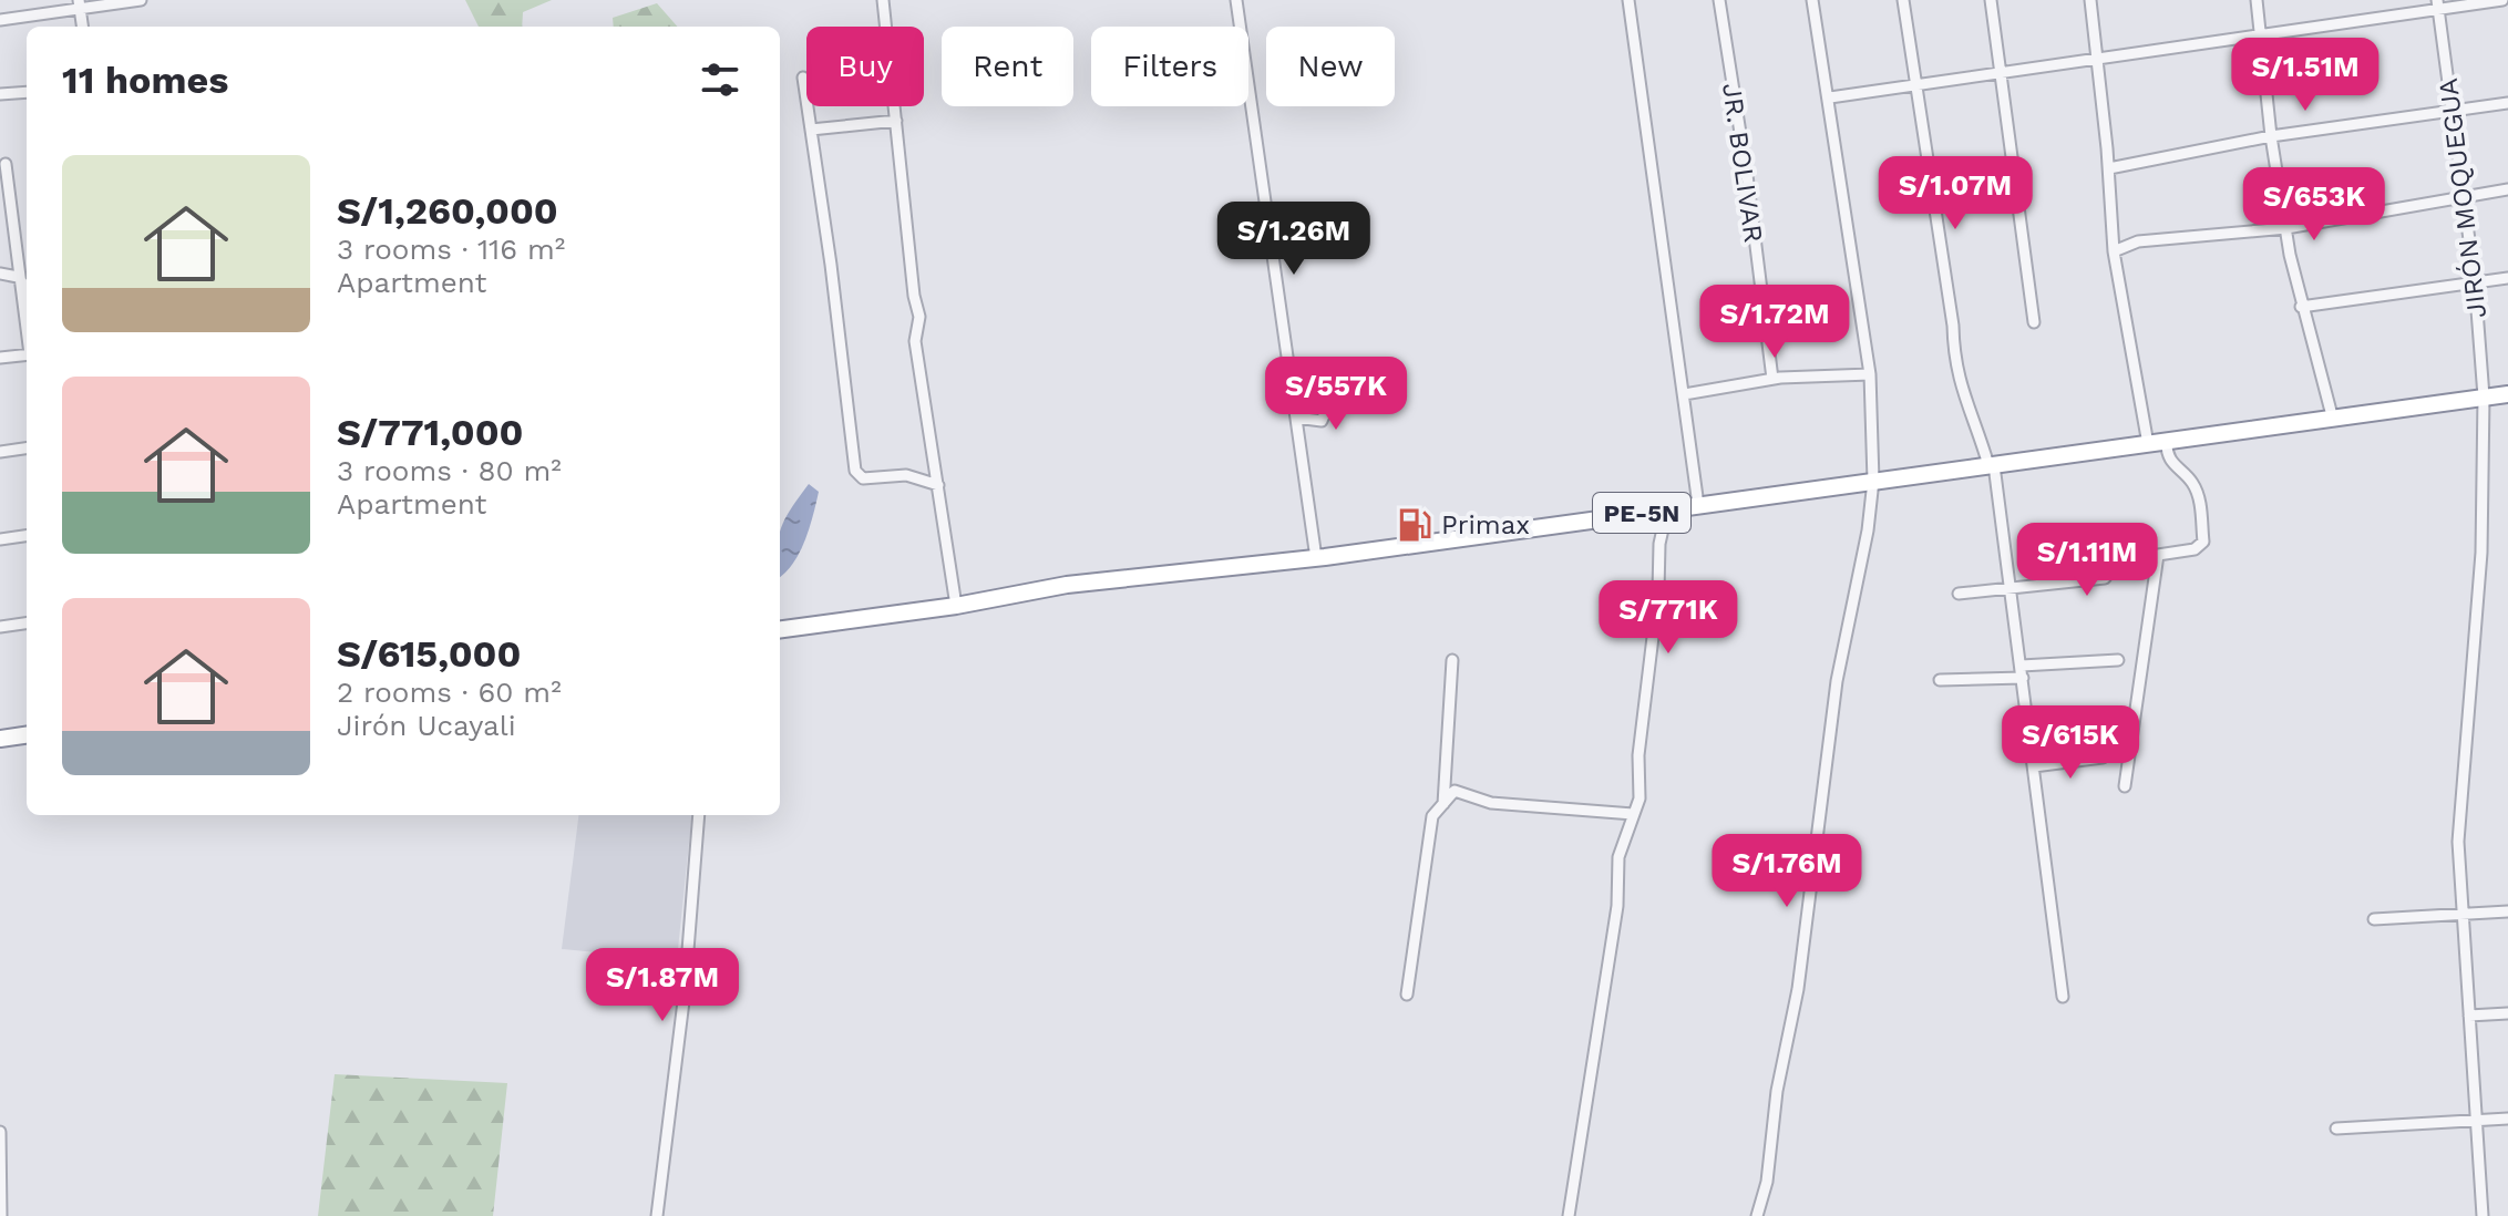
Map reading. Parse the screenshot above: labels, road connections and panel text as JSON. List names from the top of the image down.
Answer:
{
  "streets": {
    "highway": ["PE-5N"],
    "street": ["JR. BOLIVAR", "JIRÓN MOQUEGUA"]
  },
  "crossings": [
    ["JIRÓN MOQUEGUA", "PE-5N"]
  ],
  "places": {
    "fuel station": ["Primax"]
  },
  "page": {
    "chip": [
      "Buy",
      "Rent",
      "Filters",
      "New"
    ],
    "heading": "11 homes",
    "price": [
      "S/1.51M",
      "S/1.07M",
      "S/653K",
      "S/1.26M",
      "S/1.72M",
      "S/557K",
      "S/1.11M",
      "S/771K",
      "S/615K",
      "S/1.76M",
      "S/1.87M"
    ],
    "list": [
      {
        "name": "S/1,260,000",
        "note": "3 rooms · 116 m² · Apartment"
      },
      {
        "name": "S/771,000",
        "note": "3 rooms · 80 m² · Apartment"
      },
      {
        "name": "S/615,000",
        "note": "2 rooms · 60 m² · Jirón Ucayali"
      }
    ]
  }
}
